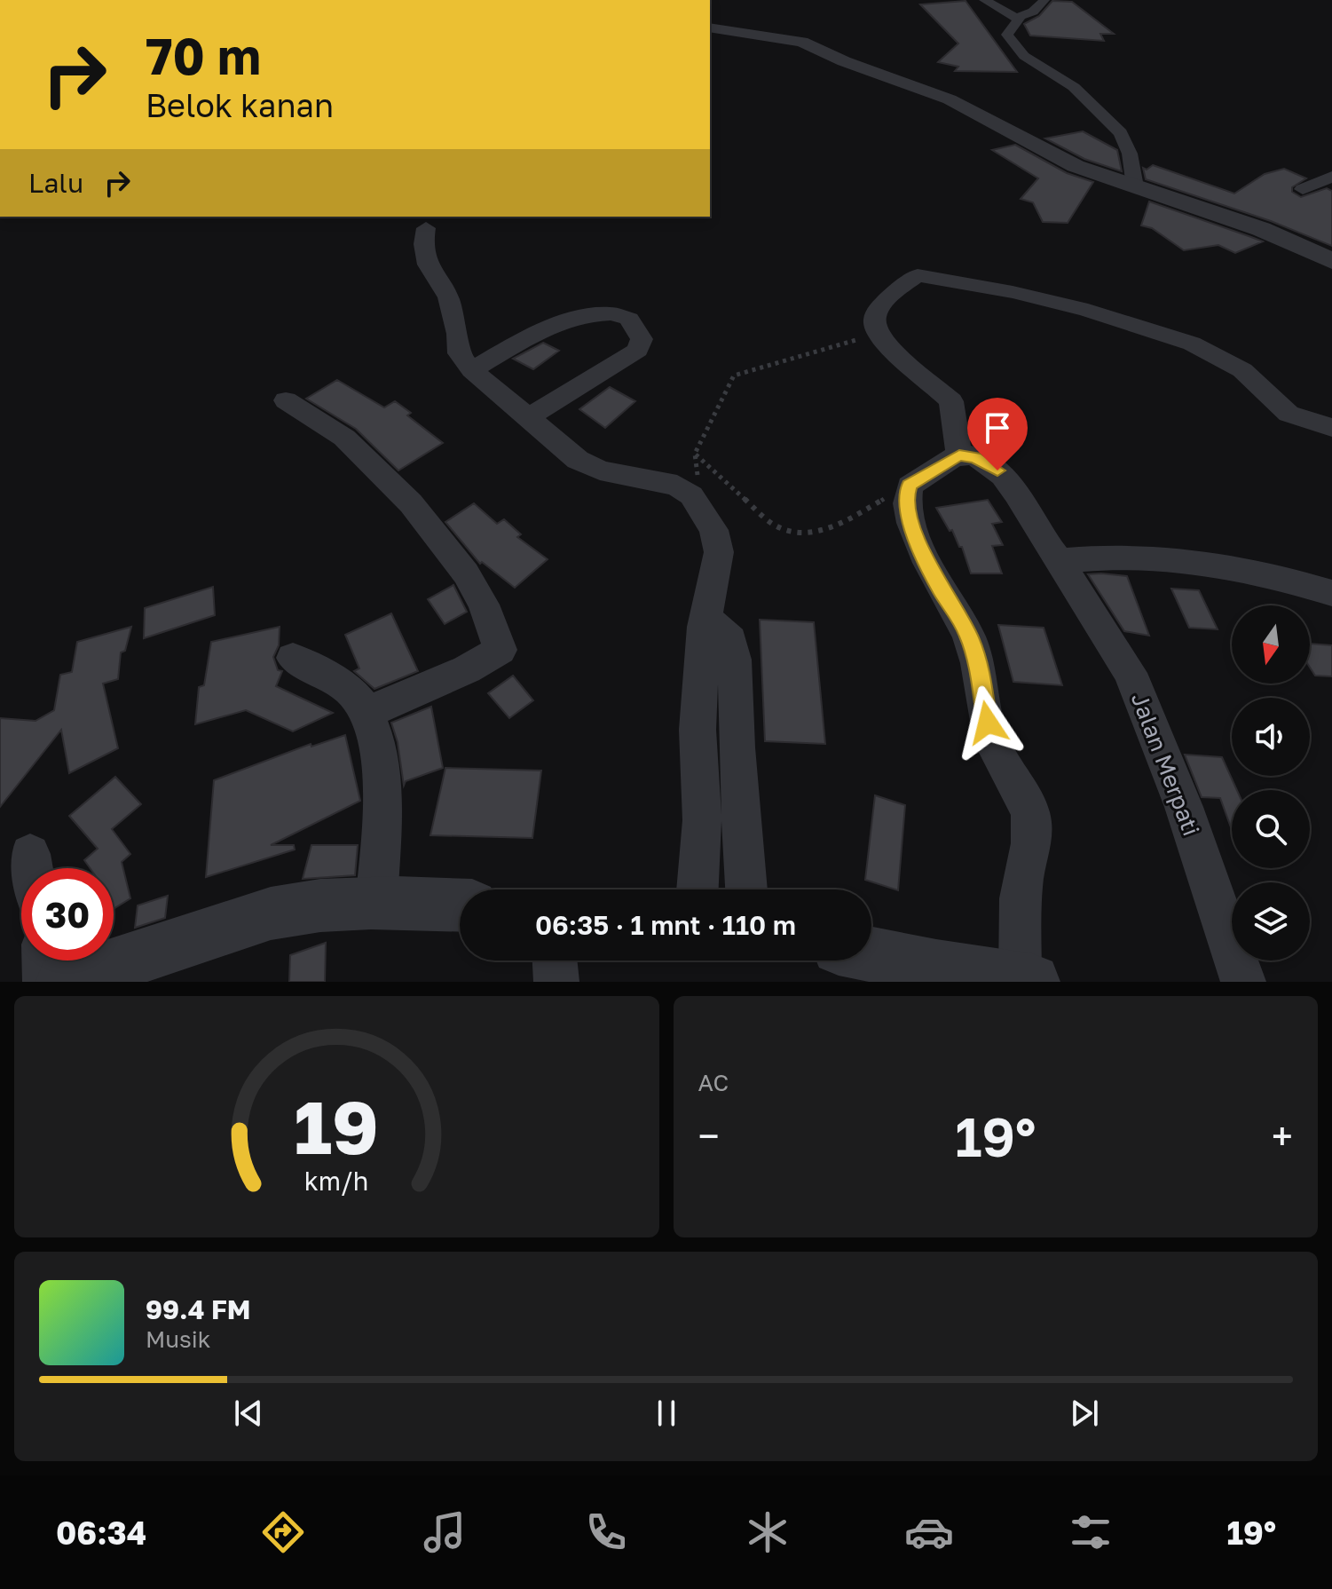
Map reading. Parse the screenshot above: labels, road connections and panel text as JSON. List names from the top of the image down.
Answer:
{
  "streets": {
    "street": ["Jalan Merpati"]
  },
  "north": "bottom",
  "page": {
    "turn": ["70 m", "Belok kanan"],
    "then": "Lalu",
    "limit": "30",
    "trip": "06:35 · 1 mnt · 110 m",
    "tile": "AC",
    "heat": ["−", "19°", "+"],
    "song": ["99.4 FM", "Musik"],
    "tabs": ["06:34", "19°"],
    "gauge": ["19", "km/h"]
  }
}
